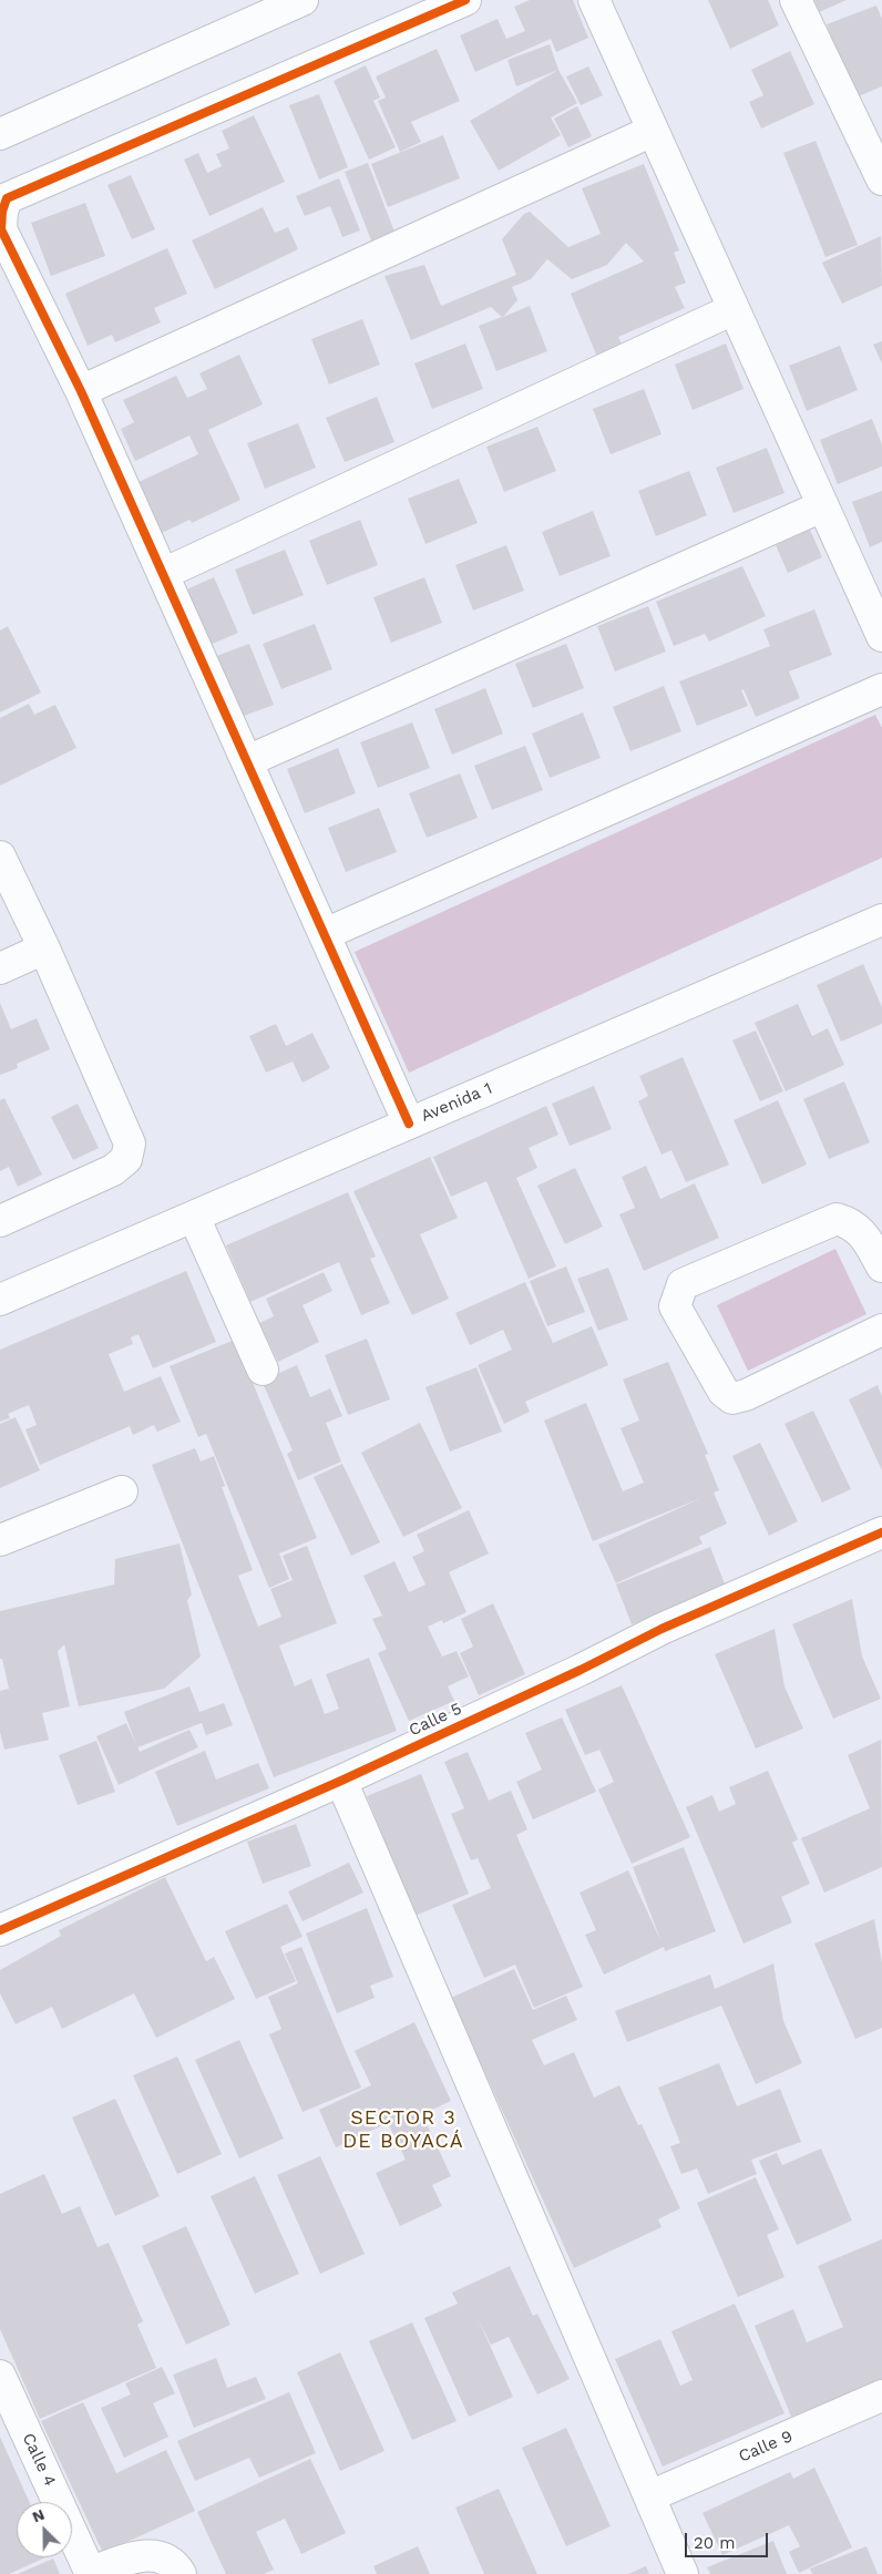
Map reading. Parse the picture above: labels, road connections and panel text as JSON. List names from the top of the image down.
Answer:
{
  "streets": {
    "street": [
      "Avenida 1",
      "Calle 5",
      "Calle 9",
      "Calle 4"
    ]
  },
  "districts": ["SECTOR 3 DE BOYACÁ"],
  "scale_bar": "20 m",
  "north": "top left"
}
